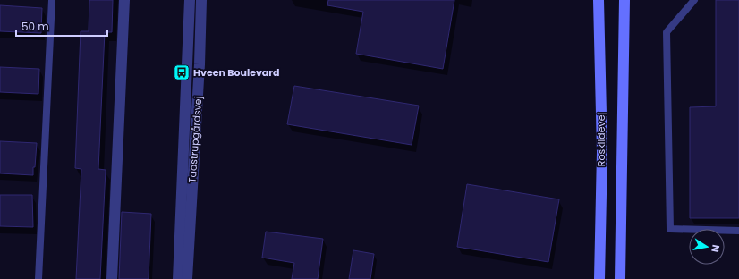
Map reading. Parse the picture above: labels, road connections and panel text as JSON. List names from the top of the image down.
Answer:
{
  "streets": {
    "main road": ["Roskildevej"],
    "street": ["Taastrupgårdsvej"]
  },
  "places": {
    "bus stop": ["Hveen Boulevard"]
  },
  "scale_bar": "50 m",
  "north": "right"
}
